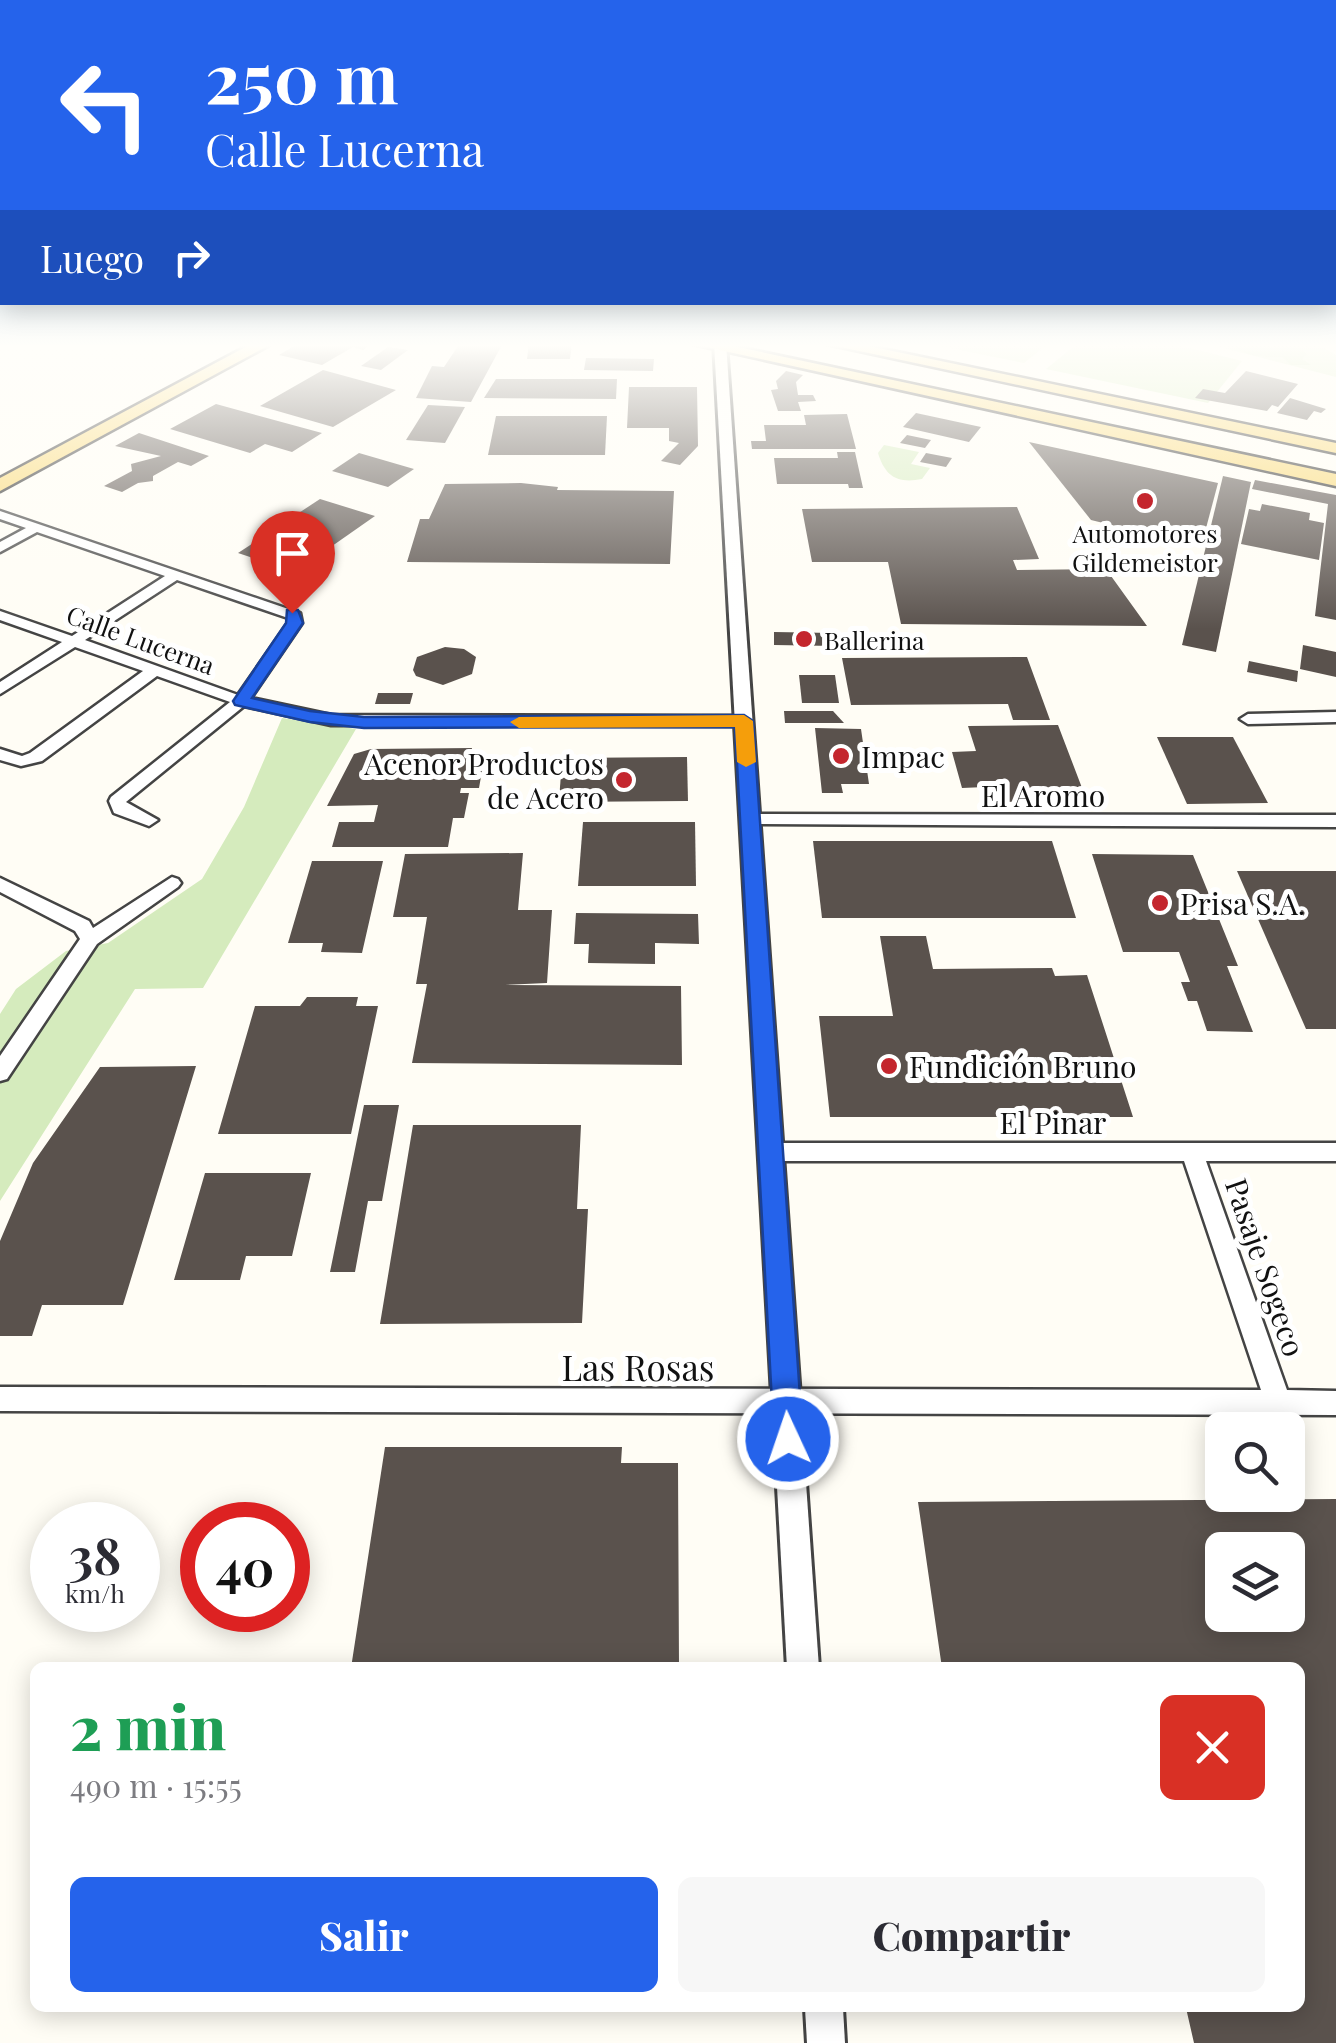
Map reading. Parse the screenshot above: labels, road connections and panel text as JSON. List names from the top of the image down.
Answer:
{
  "streets": {
    "street": [
      "Calle Lucerna",
      "El Aromo",
      "El Pinar",
      "Pasaje Sogeco",
      "Las Rosas"
    ]
  },
  "crossings": [
    ["El Pinar", "Pasaje Sogeco"],
    ["Pasaje Sogeco", "Las Rosas"]
  ],
  "places": [
    "Automotores Gildemeistor",
    "Ballerina",
    "Impac",
    "Acenor Productos de Acero",
    "Prisa S.A.",
    "Fundición Bruno"
  ],
  "page": {
    "turn": ["250 m", "Calle Lucerna"],
    "then": "Luego",
    "speed": "38 km/h",
    "limit": "40",
    "heading": ["2 min", "490 m · 15:55"],
    "buttons": ["Salir", "Compartir"]
  }
}
